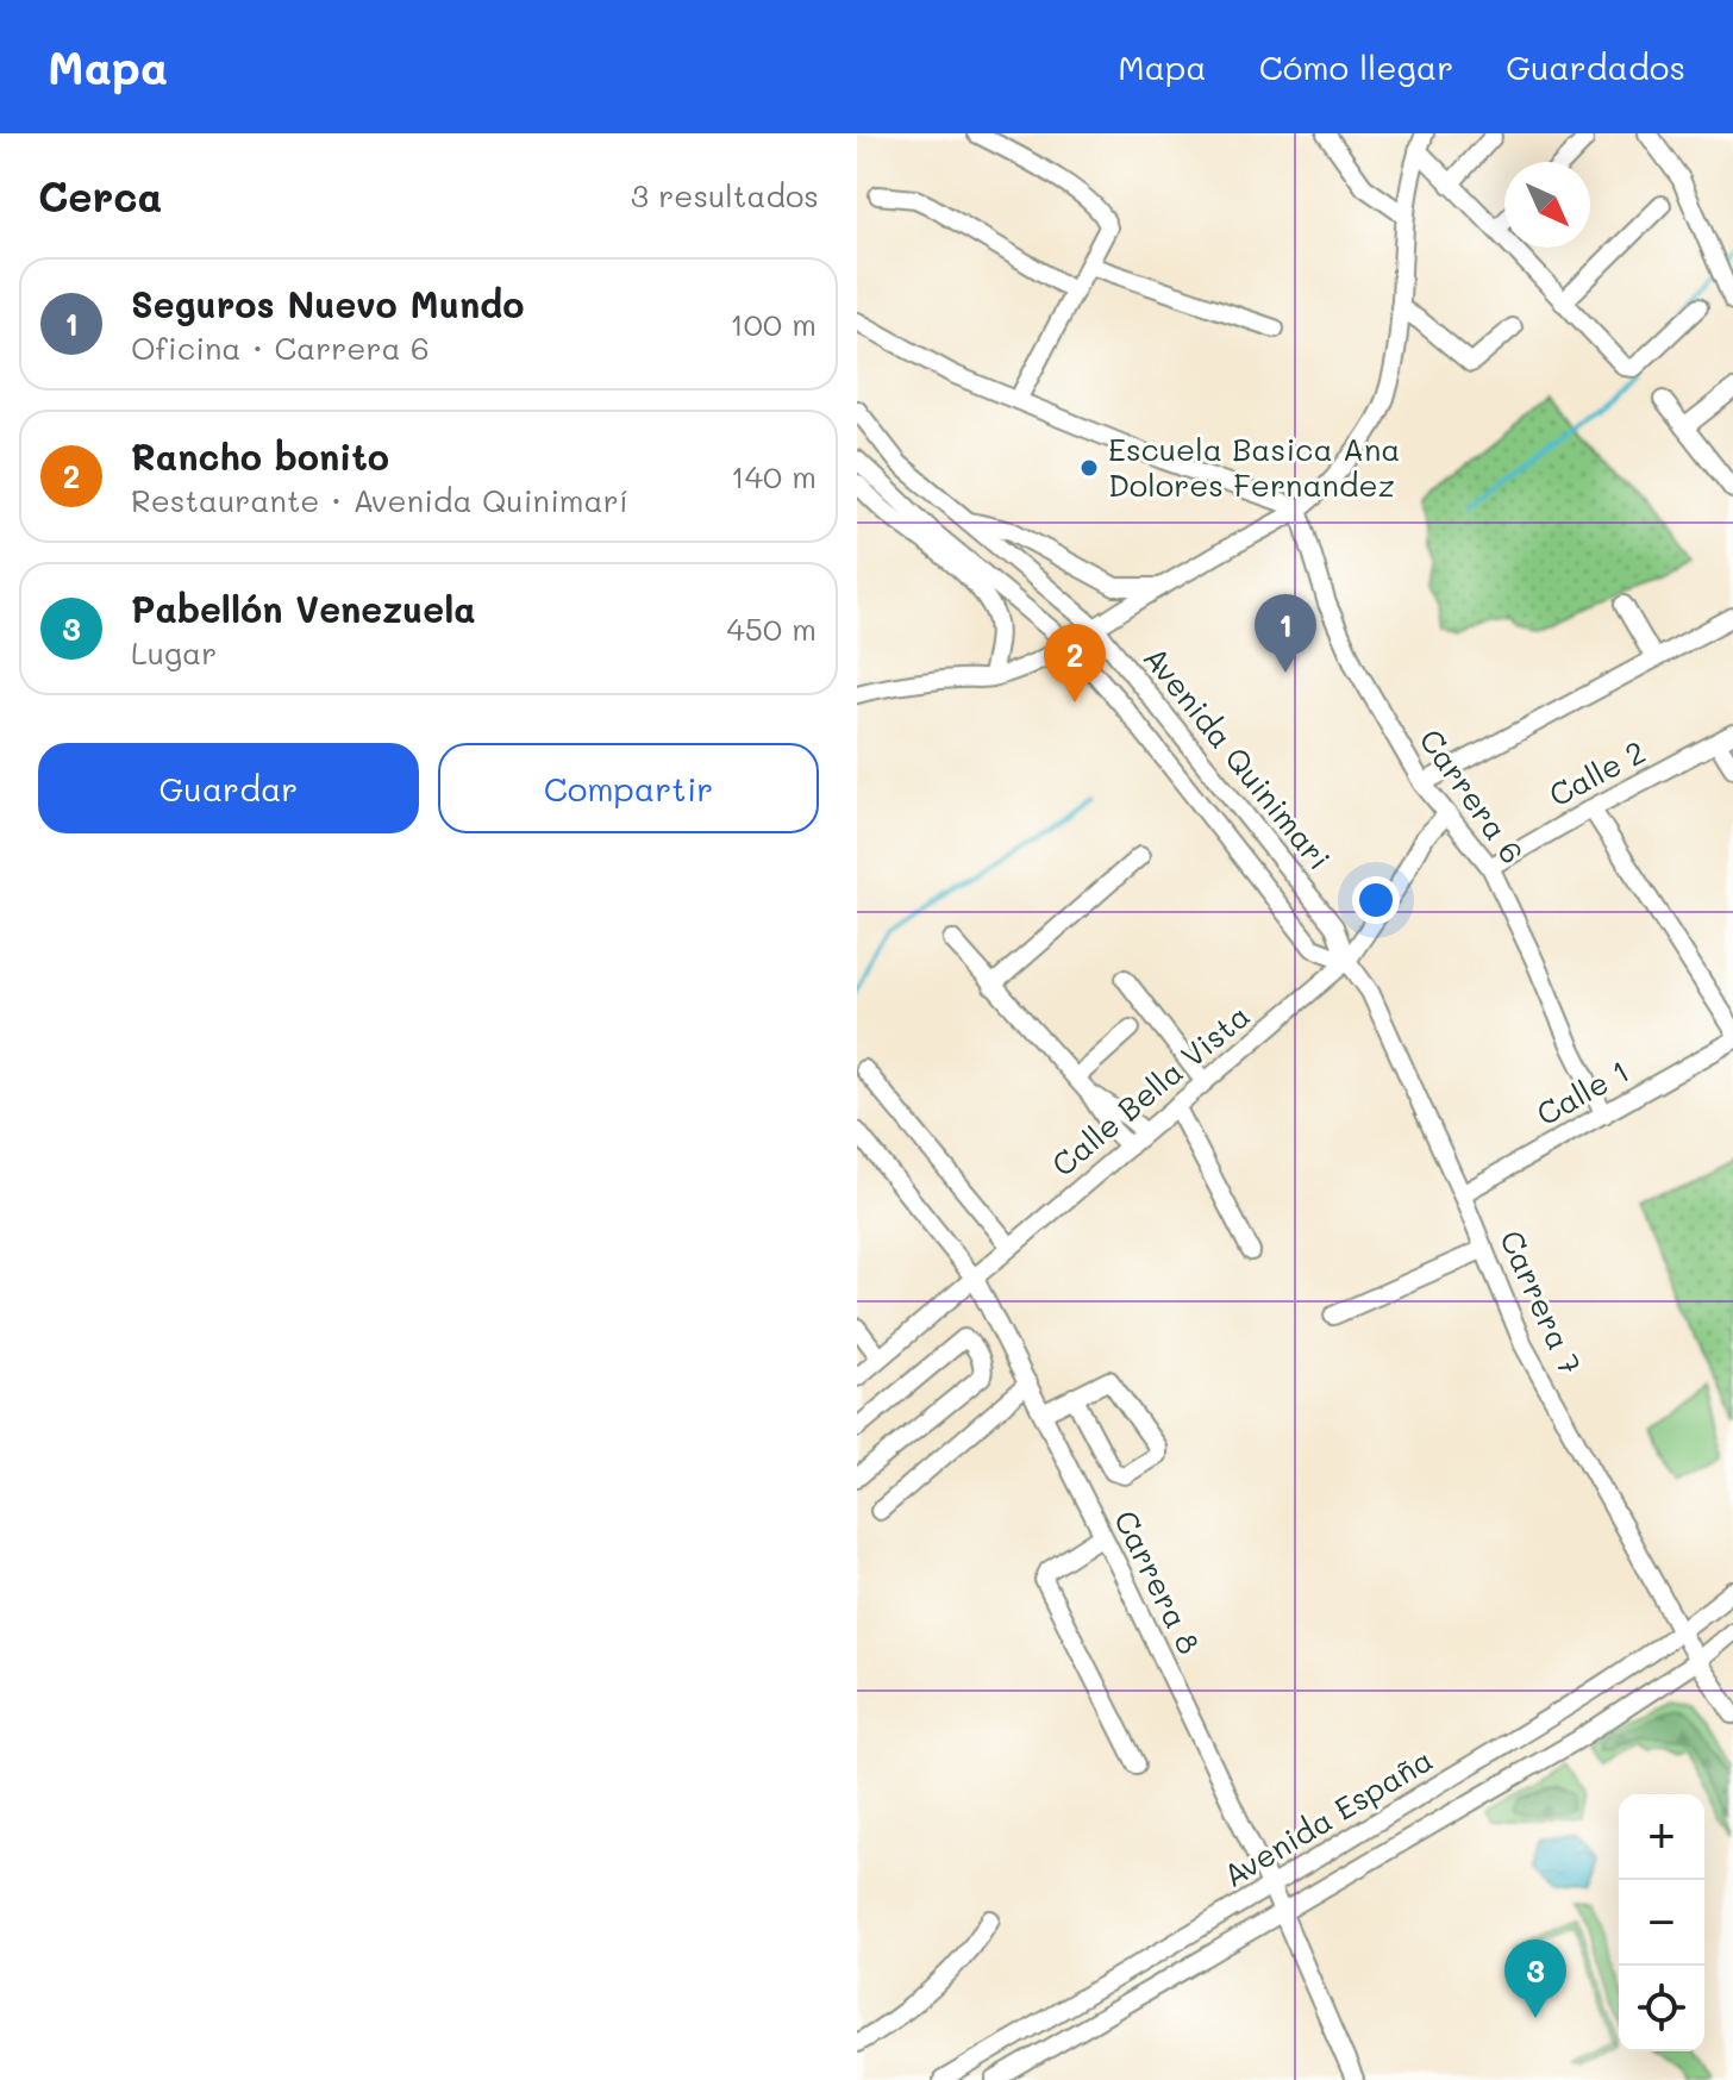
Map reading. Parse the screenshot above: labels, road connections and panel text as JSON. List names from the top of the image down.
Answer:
{
  "streets": {
    "street": [
      "Avenida Quinimari",
      "Calle 2",
      "Carrera 6",
      "Calle Bella Vista",
      "Calle 1",
      "Carrera 7",
      "Carrera 8",
      "Avenida España"
    ]
  },
  "crossings": [
    ["Avenida Quinimari", "Calle Bella Vista"],
    ["Avenida Quinimari", "Carrera 7"],
    ["Calle 2", "Carrera 6"],
    ["Carrera 6", "Calle Bella Vista"],
    ["Carrera 6", "Calle 1"],
    ["Calle Bella Vista", "Carrera 7"],
    ["Calle Bella Vista", "Carrera 8"],
    ["Calle 1", "Carrera 7"],
    ["Carrera 7", "Avenida España"],
    ["Carrera 8", "Avenida España"]
  ],
  "places": ["Escuela Basica Ana Dolores Fernandez"],
  "north": "bottom right",
  "page": {
    "header": "Mapa",
    "nav": ["Mapa", "Cómo llegar", "Guardados"],
    "heading": ["Cerca", "3 resultados"],
    "list": [
      {
        "mark": "1",
        "name": "Seguros Nuevo Mundo",
        "note": "Oficina · Carrera 6",
        "value": "100 m"
      },
      {
        "mark": "2",
        "name": "Rancho bonito",
        "note": "Restaurante · Avenida Quinimarí",
        "value": "140 m"
      },
      {
        "mark": "3",
        "name": "Pabellón Venezuela",
        "note": "Lugar",
        "value": "450 m"
      }
    ],
    "pins": ["1", "2", "3"],
    "buttons": ["Guardar", "Compartir"],
    "map_buttons": ["+", "−"]
  }
}
